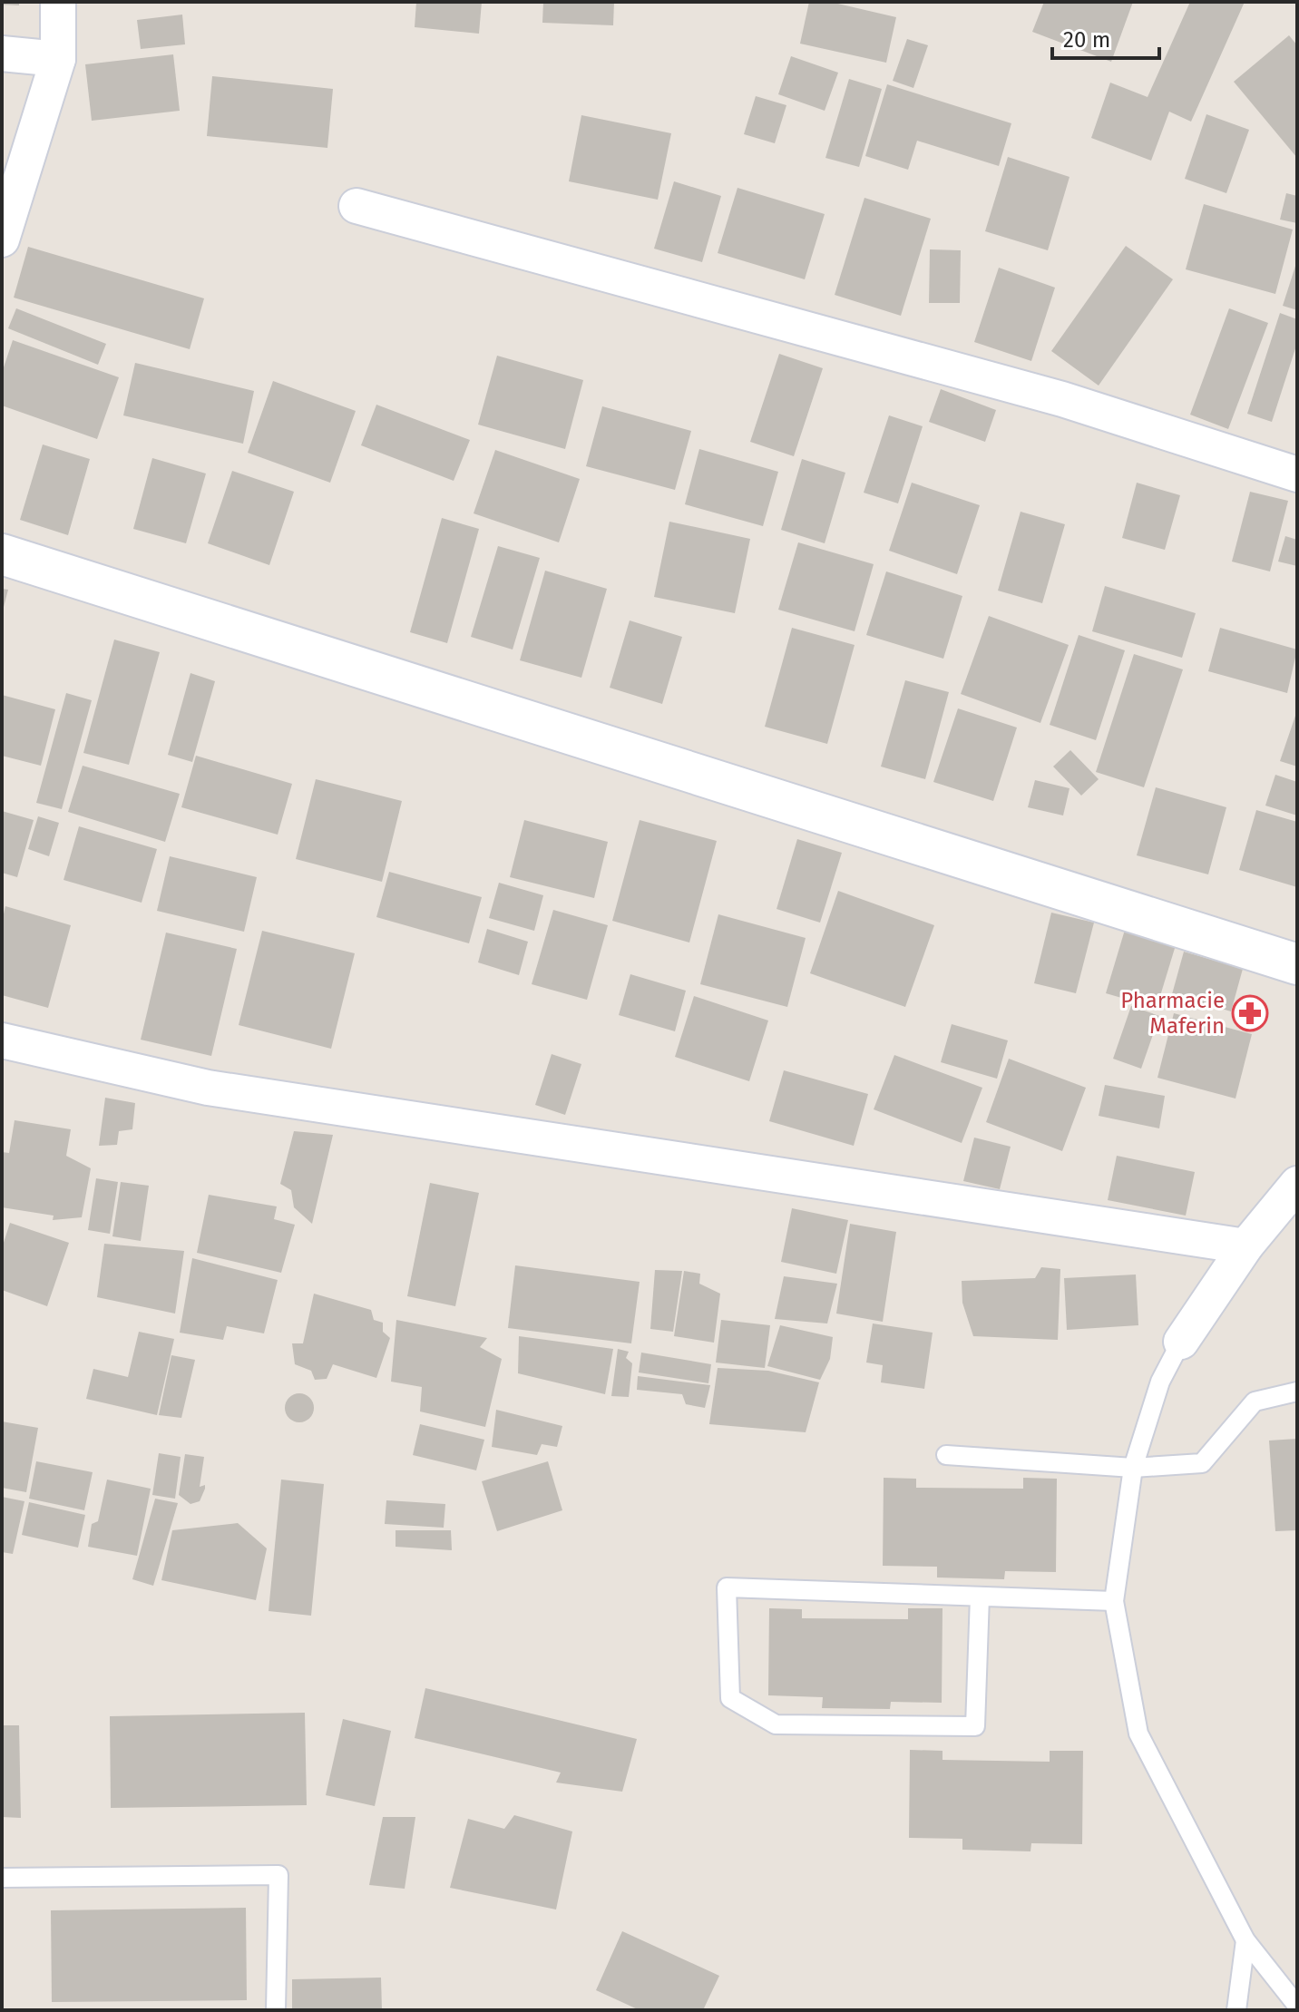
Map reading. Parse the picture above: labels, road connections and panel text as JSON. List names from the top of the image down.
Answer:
{
  "places": {
    "pharmacy": ["Pharmacie Maferin"]
  },
  "scale_bar": "20 m"
}
